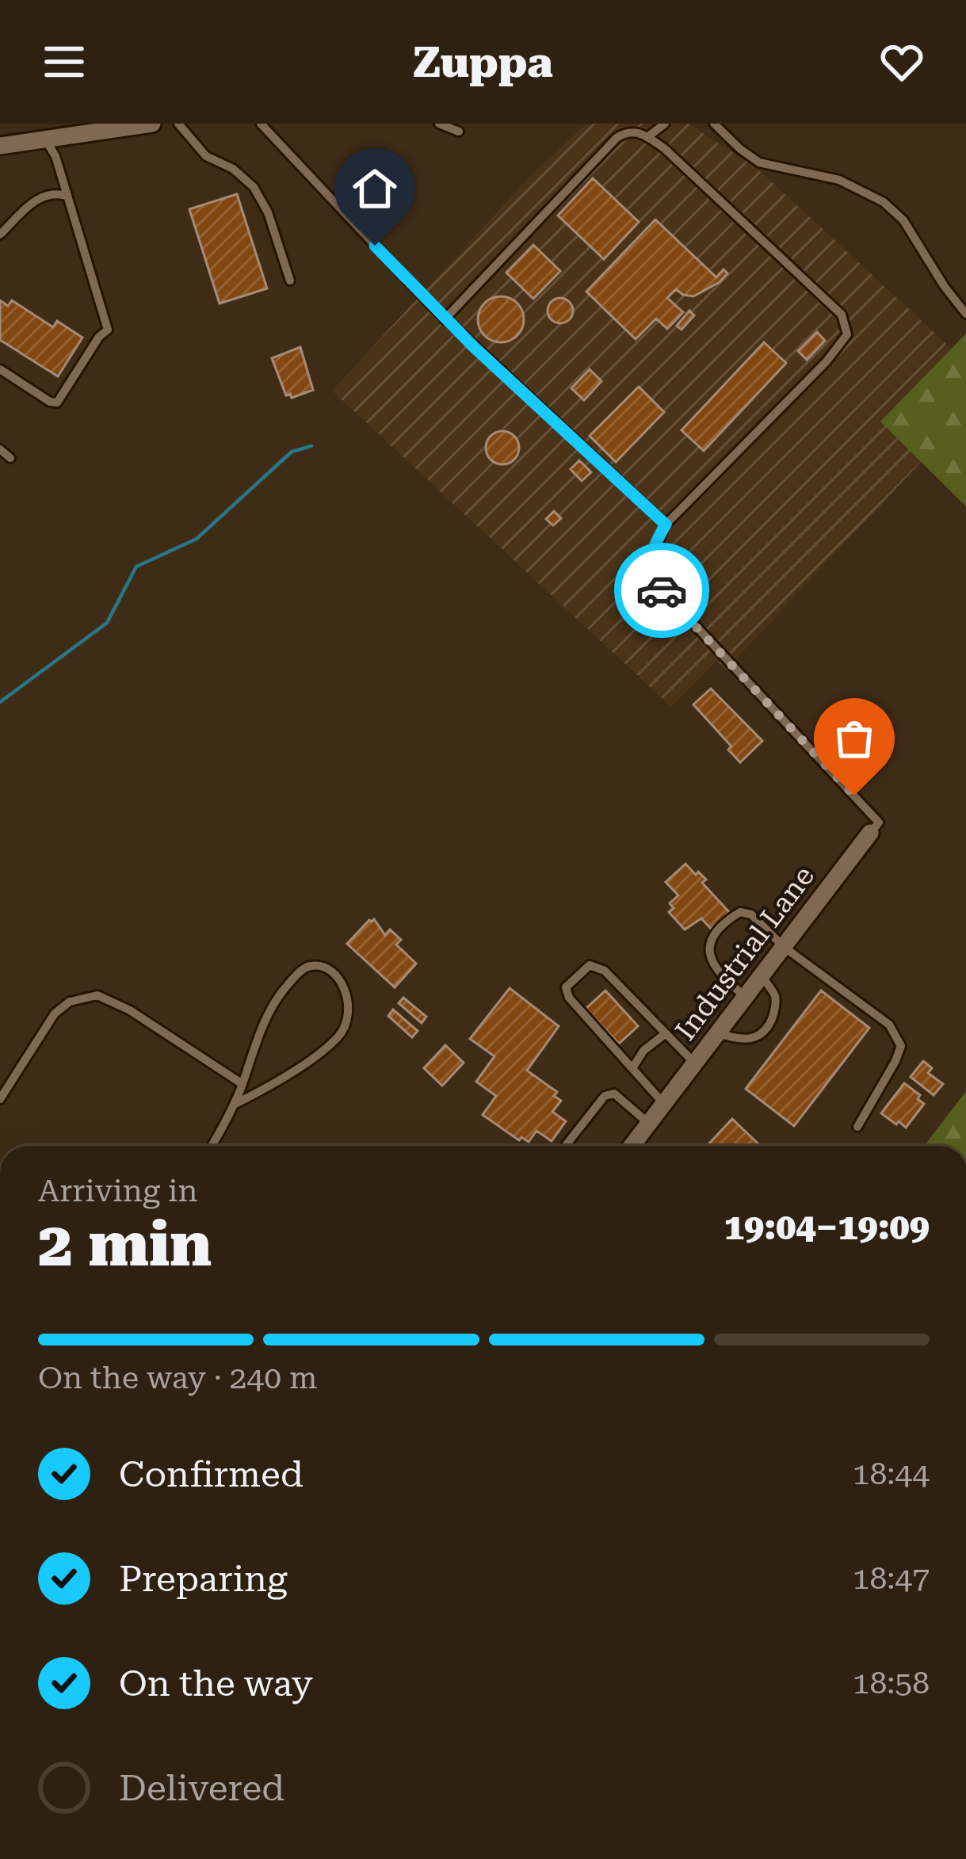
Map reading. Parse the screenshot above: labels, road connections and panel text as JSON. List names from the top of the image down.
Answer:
{
  "streets": {
    "street": ["Industrial Lane"]
  },
  "page": {
    "header": "Zuppa",
    "heading": ["2 min", "Arriving in", "19:04–19:09"],
    "bar": "On the way · 240 m",
    "list": [
      ["Confirmed", "18:44"],
      ["Preparing", "18:47"],
      ["On the way", "18:58"],
      "Delivered"
    ]
  }
}
